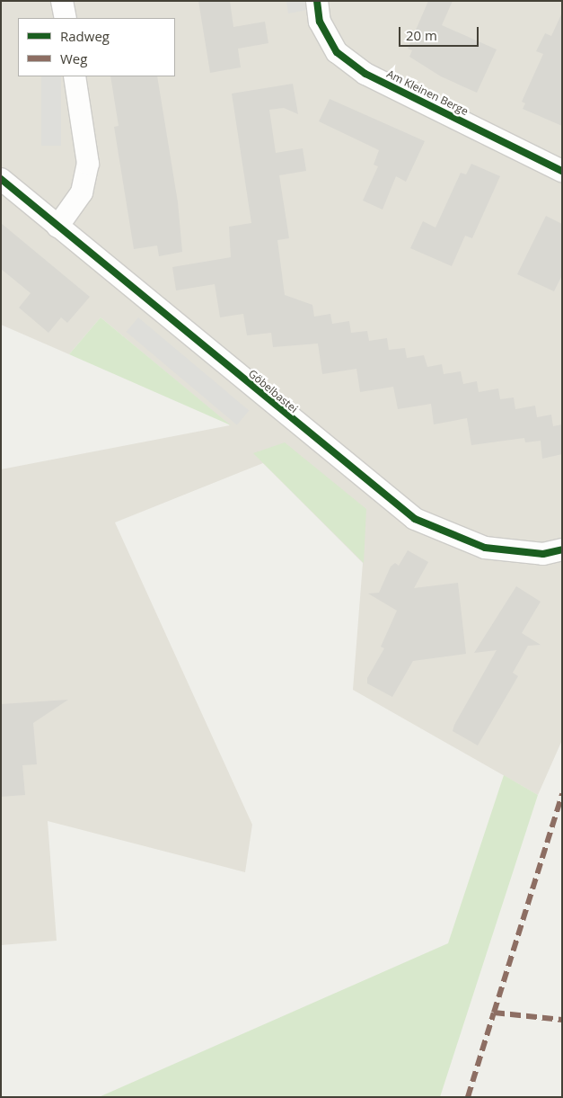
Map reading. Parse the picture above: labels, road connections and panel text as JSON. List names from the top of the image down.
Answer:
{
  "streets": {
    "street": ["Am Kleinen Berge", "Göbelbastei"]
  },
  "legend": ["Radweg", "Weg"],
  "scale_bar": "20 m"
}
